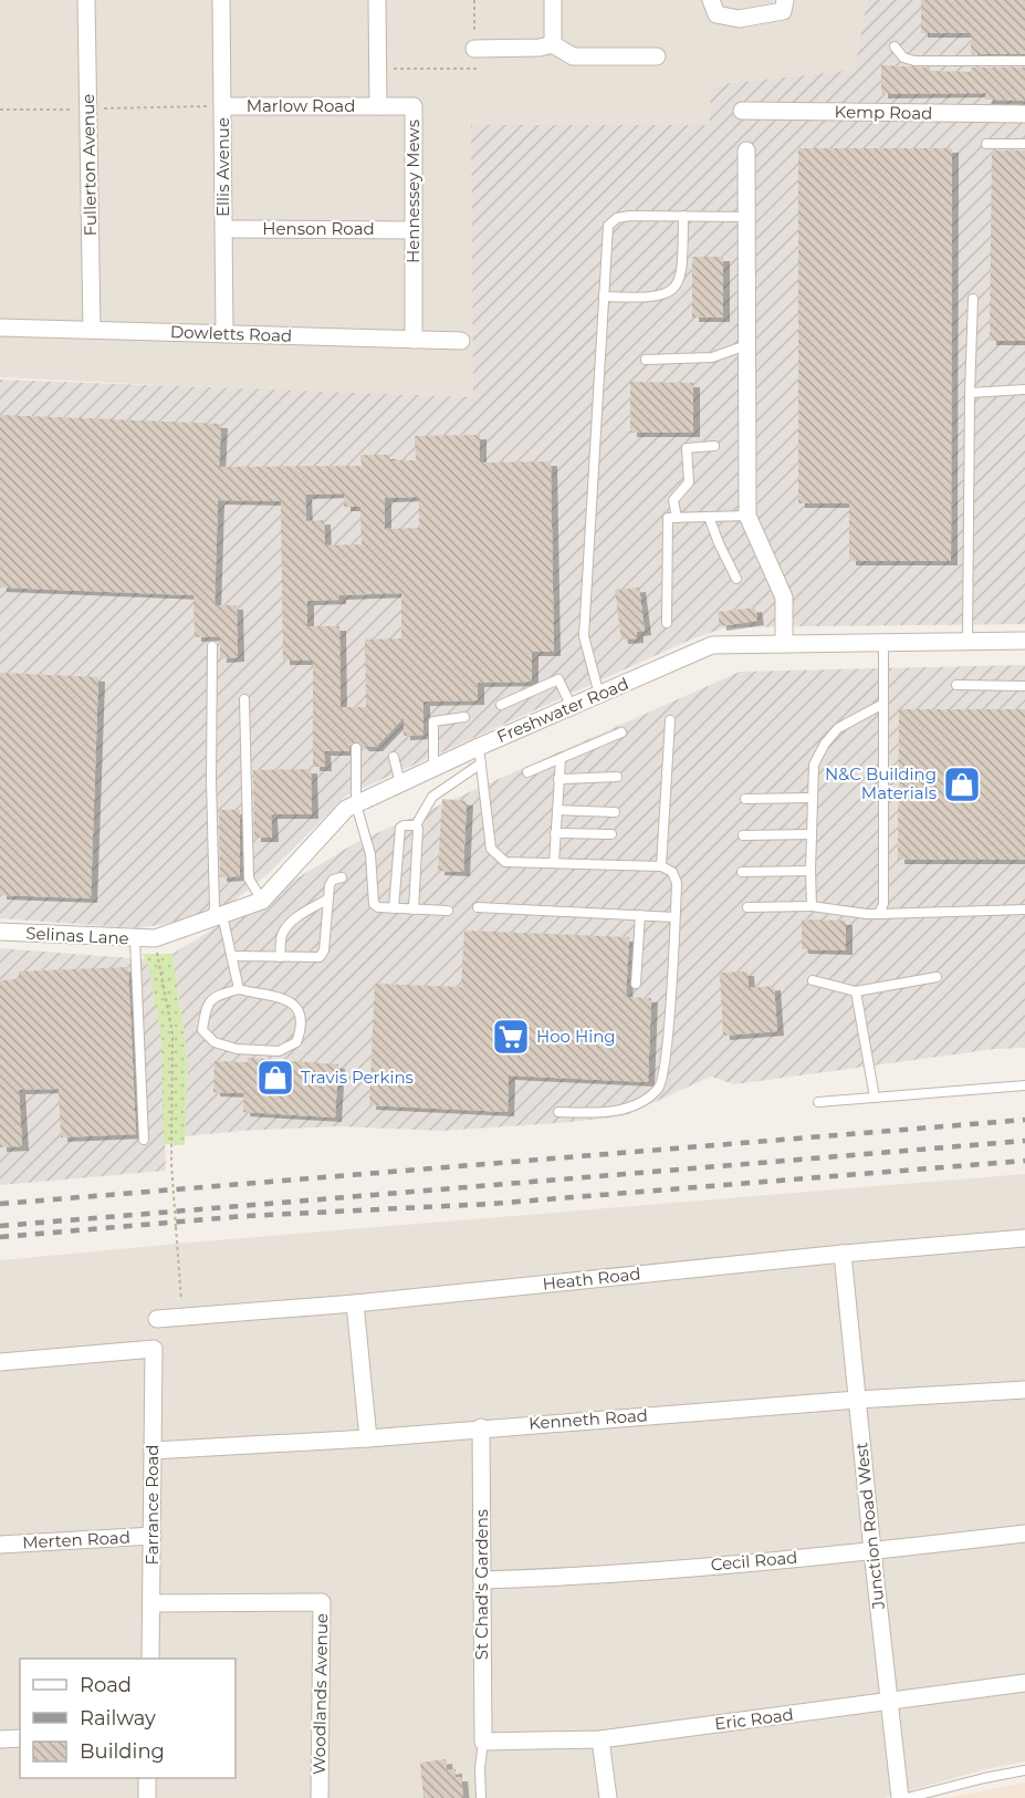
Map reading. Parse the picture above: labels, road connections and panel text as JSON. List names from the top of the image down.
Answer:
{
  "streets": {
    "street": [
      "Marlow Road",
      "Kemp Road",
      "Fullerton Avenue",
      "Ellis Avenue",
      "Hennessey Mews",
      "Henson Road",
      "Dowletts Road",
      "Freshwater Road",
      "Selinas Lane",
      "Heath Road",
      "Kenneth Road",
      "Farrance Road",
      "Junction Road West",
      "Merten Road",
      "Cecil Road",
      "St Chad's Gardens",
      "Woodlands Avenue",
      "Eric Road"
    ]
  },
  "crossings": [
    ["Marlow Road", "Ellis Avenue"],
    ["Marlow Road", "Hennessey Mews"],
    ["Fullerton Avenue", "Dowletts Road"],
    ["Ellis Avenue", "Henson Road"],
    ["Ellis Avenue", "Dowletts Road"],
    ["Hennessey Mews", "Henson Road"],
    ["Hennessey Mews", "Dowletts Road"],
    ["Freshwater Road", "Selinas Lane"],
    ["Heath Road", "Junction Road West"],
    ["Kenneth Road", "Farrance Road"],
    ["Kenneth Road", "Junction Road West"],
    ["Kenneth Road", "St Chad's Gardens"],
    ["Farrance Road", "Merten Road"],
    ["Farrance Road", "Woodlands Avenue"],
    ["Junction Road West", "Cecil Road"],
    ["Junction Road West", "Eric Road"],
    ["Cecil Road", "St Chad's Gardens"],
    ["St Chad's Gardens", "Eric Road"]
  ],
  "places": {
    "shop": ["N&C Building Materials", "Travis Perkins"],
    "supermarket": ["Hoo Hing"]
  },
  "legend": ["Road", "Railway", "Building"]
}
